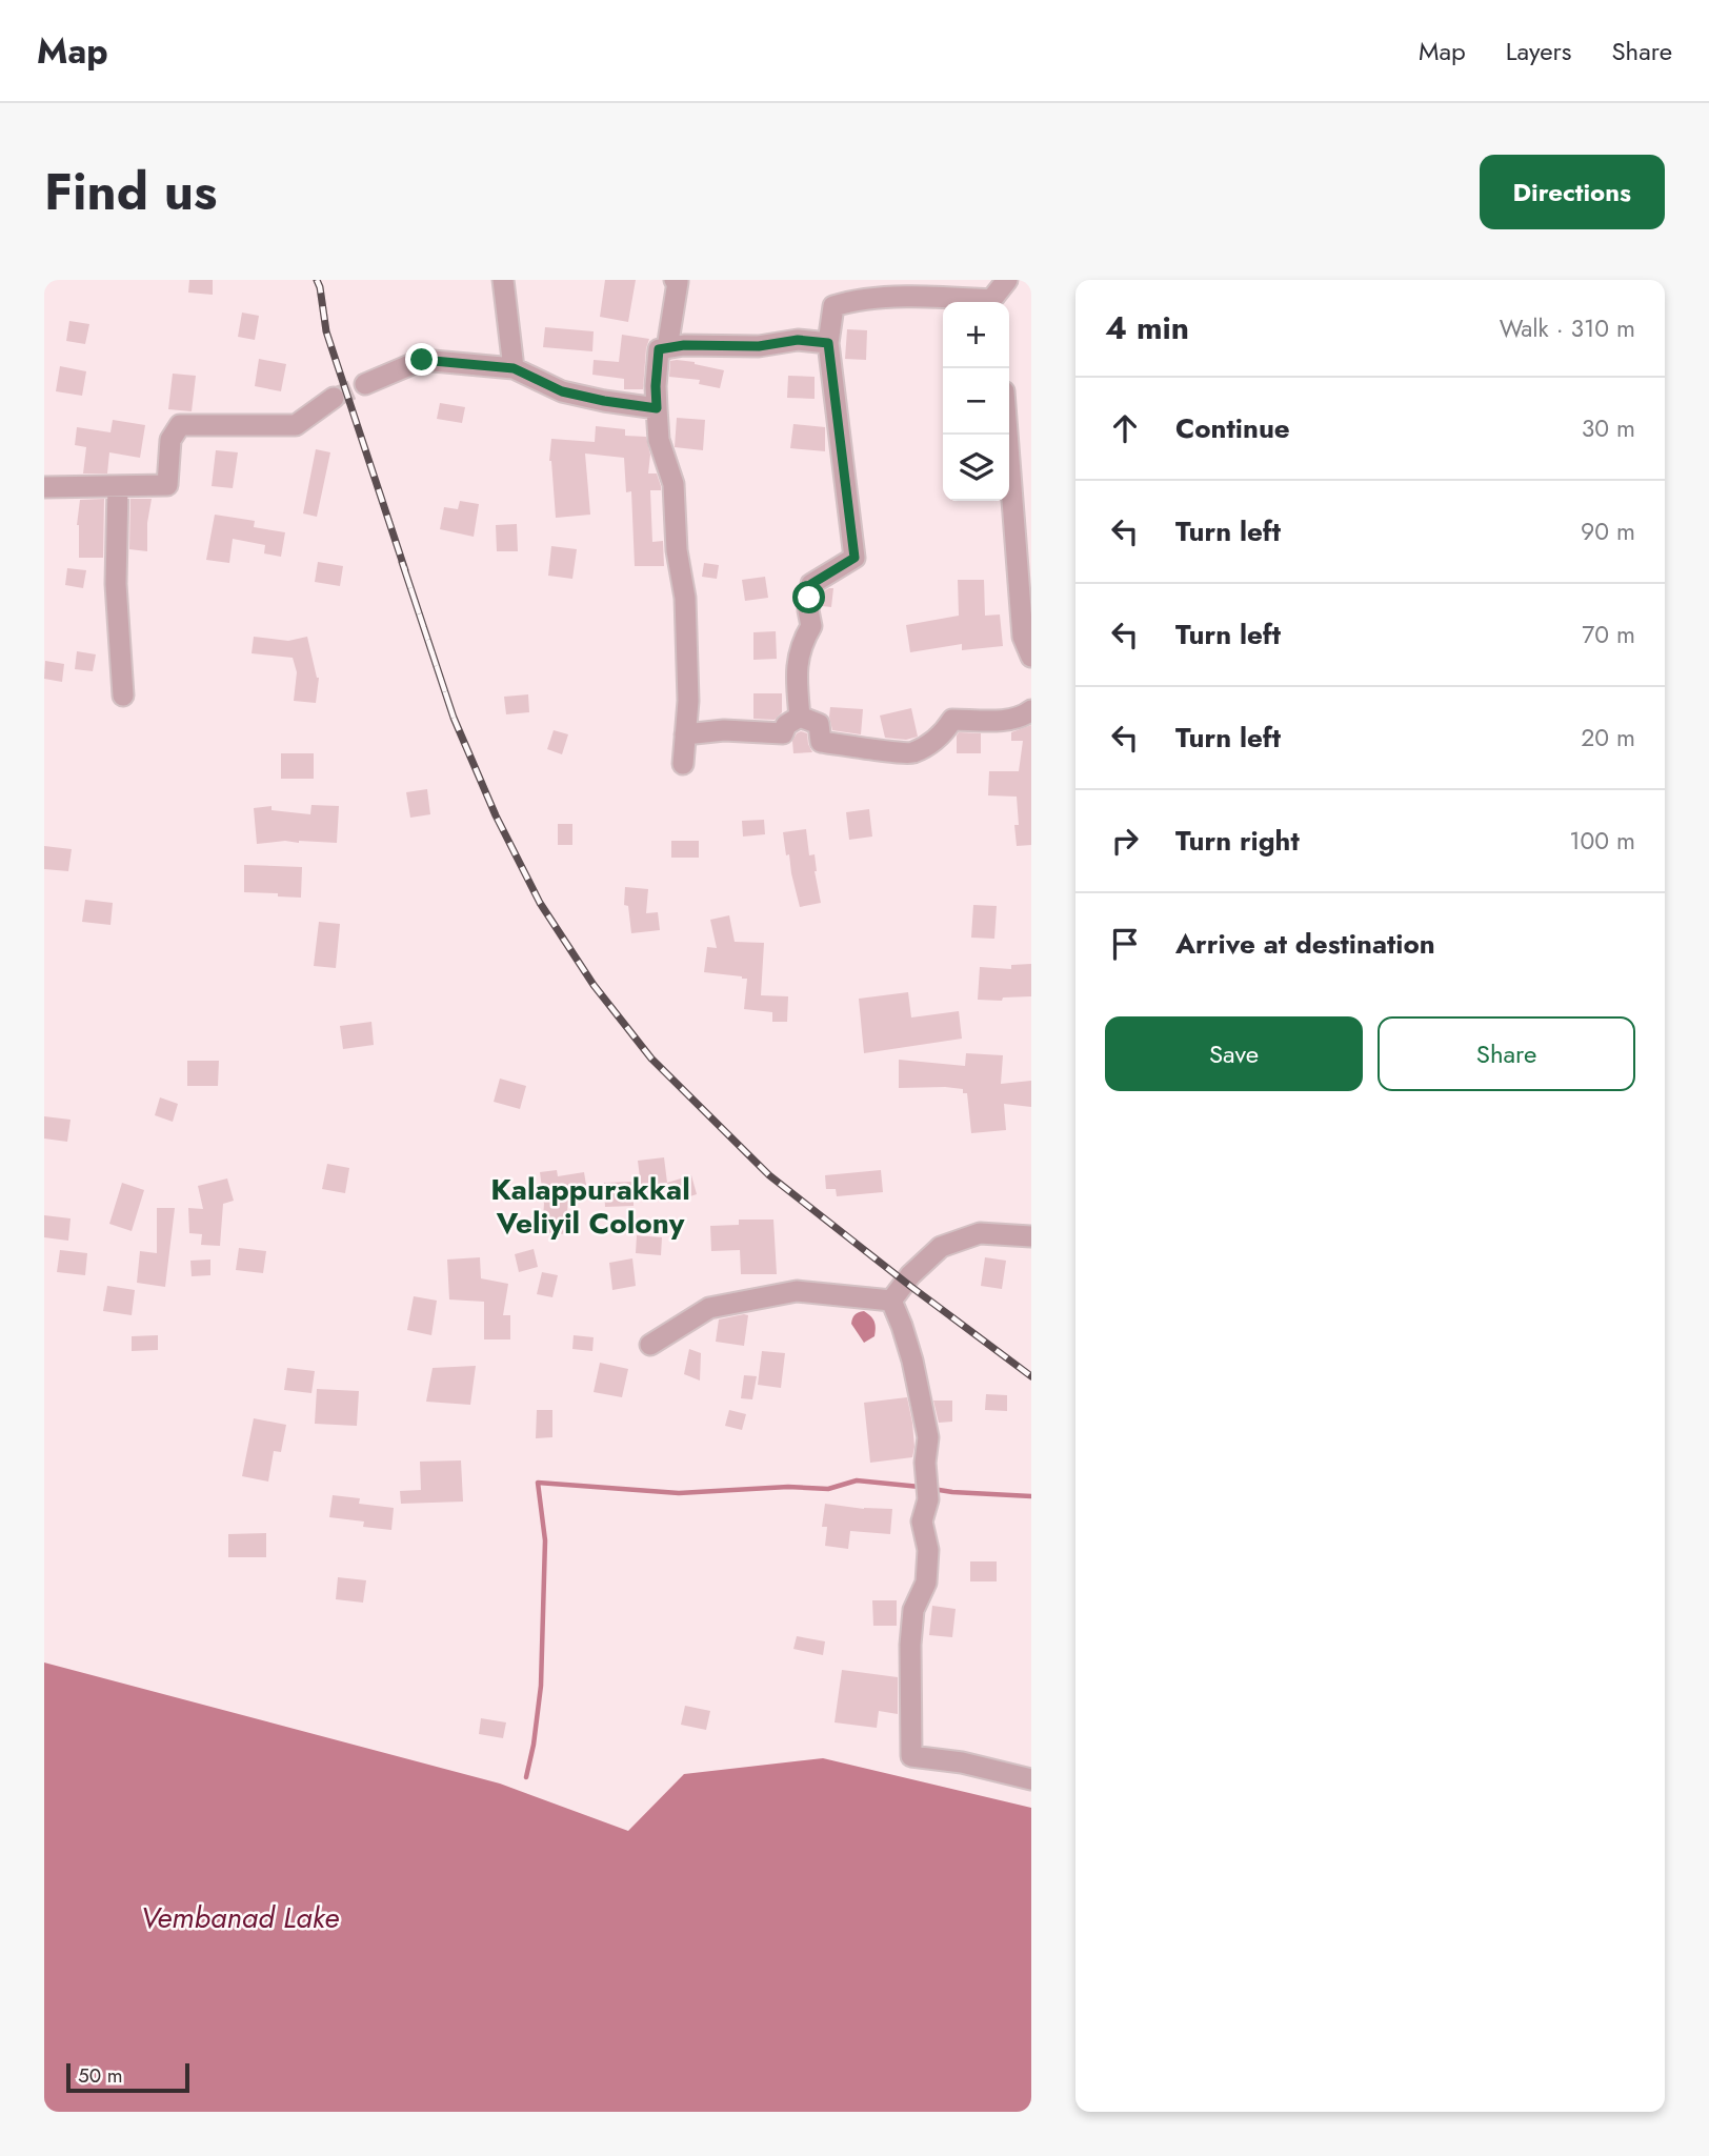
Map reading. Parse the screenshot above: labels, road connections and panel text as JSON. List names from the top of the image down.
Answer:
{
  "districts": ["Kalappurakkal Veliyil Colony"],
  "water": ["Vembanad Lake"],
  "scale_bar": "50 m",
  "page": {
    "header": "Map",
    "nav": ["Map", "Layers", "Share"],
    "title": "Find us",
    "buttons": [
      "Directions",
      ["Save", "Share"]
    ],
    "heading": ["4 min", "Walk · 310 m"],
    "map_buttons": ["+", "−"],
    "list": [
      ["Continue", "30 m"],
      ["Turn left", "90 m"],
      ["Turn left", "70 m"],
      ["Turn left", "20 m"],
      ["Turn right", "100 m"],
      "Arrive at destination"
    ],
    "scale": "50 m"
  }
}
